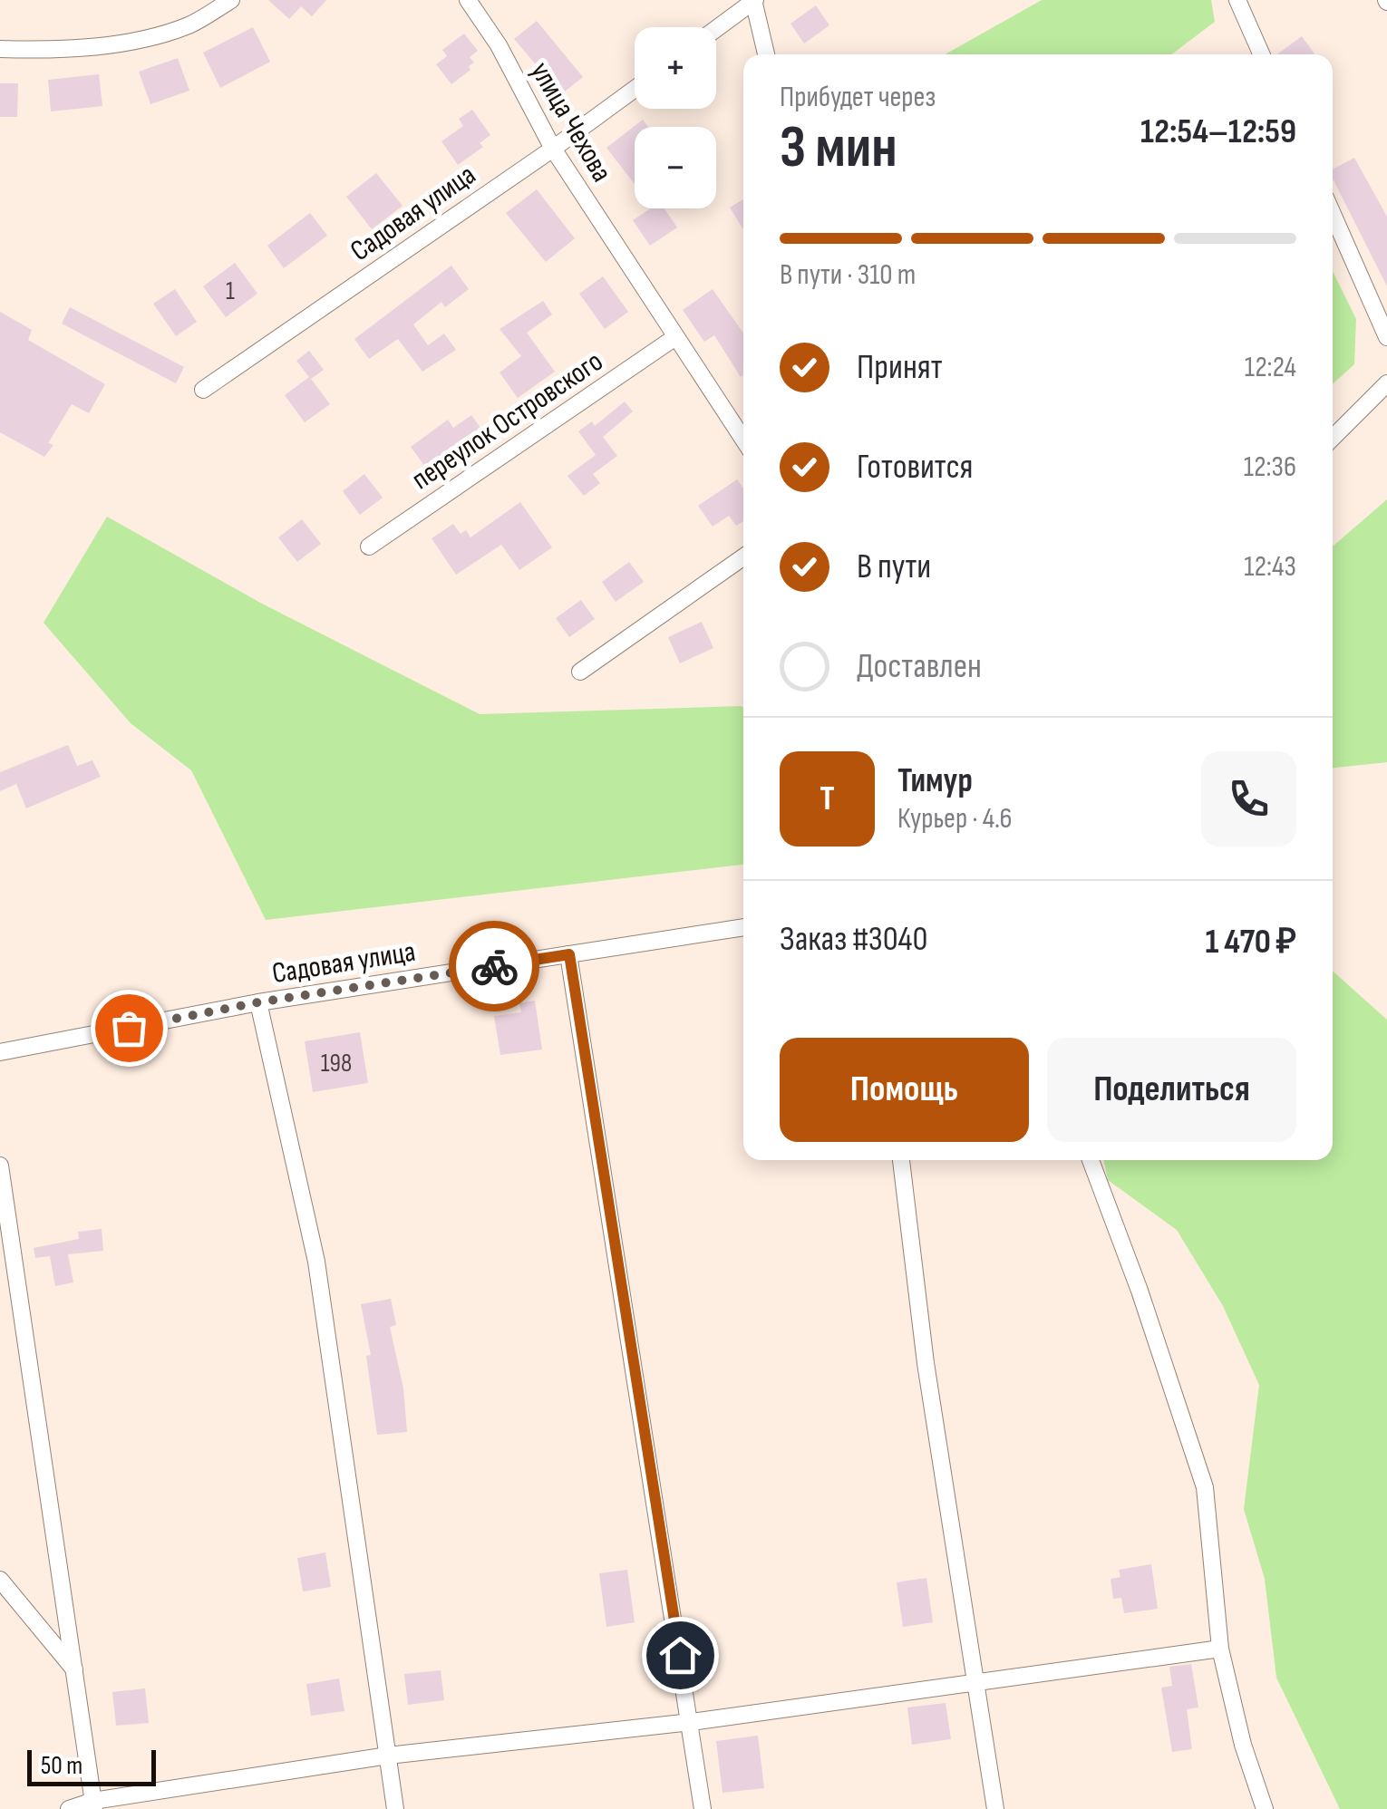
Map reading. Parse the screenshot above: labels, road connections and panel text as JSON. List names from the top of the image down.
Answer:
{
  "streets": {
    "street": ["улица Чехова", "Садовая улица", "переулок Островского"]
  },
  "crossings": [
    ["улица Чехова", "Садовая улица"],
    ["улица Чехова", "переулок Островского"]
  ],
  "house_numbers": ["1", "198"],
  "scale_bar": "50 m",
  "page": {
    "map_buttons": ["+", "−"],
    "heading": ["3 мин", "Прибудет через", "12:54–12:59"],
    "panel": [
      "Тимур",
      "Курьер · 4.6",
      "Заказ #3040",
      "1 470 ₽"
    ],
    "bar": "В пути · 310 m",
    "list": [
      ["Принят", "12:24"],
      ["Готовится", "12:36"],
      ["В пути", "12:43"],
      "Доставлен"
    ],
    "round": "Т",
    "buttons": ["Помощь", "Поделиться"],
    "scale": "50 m"
  }
}
